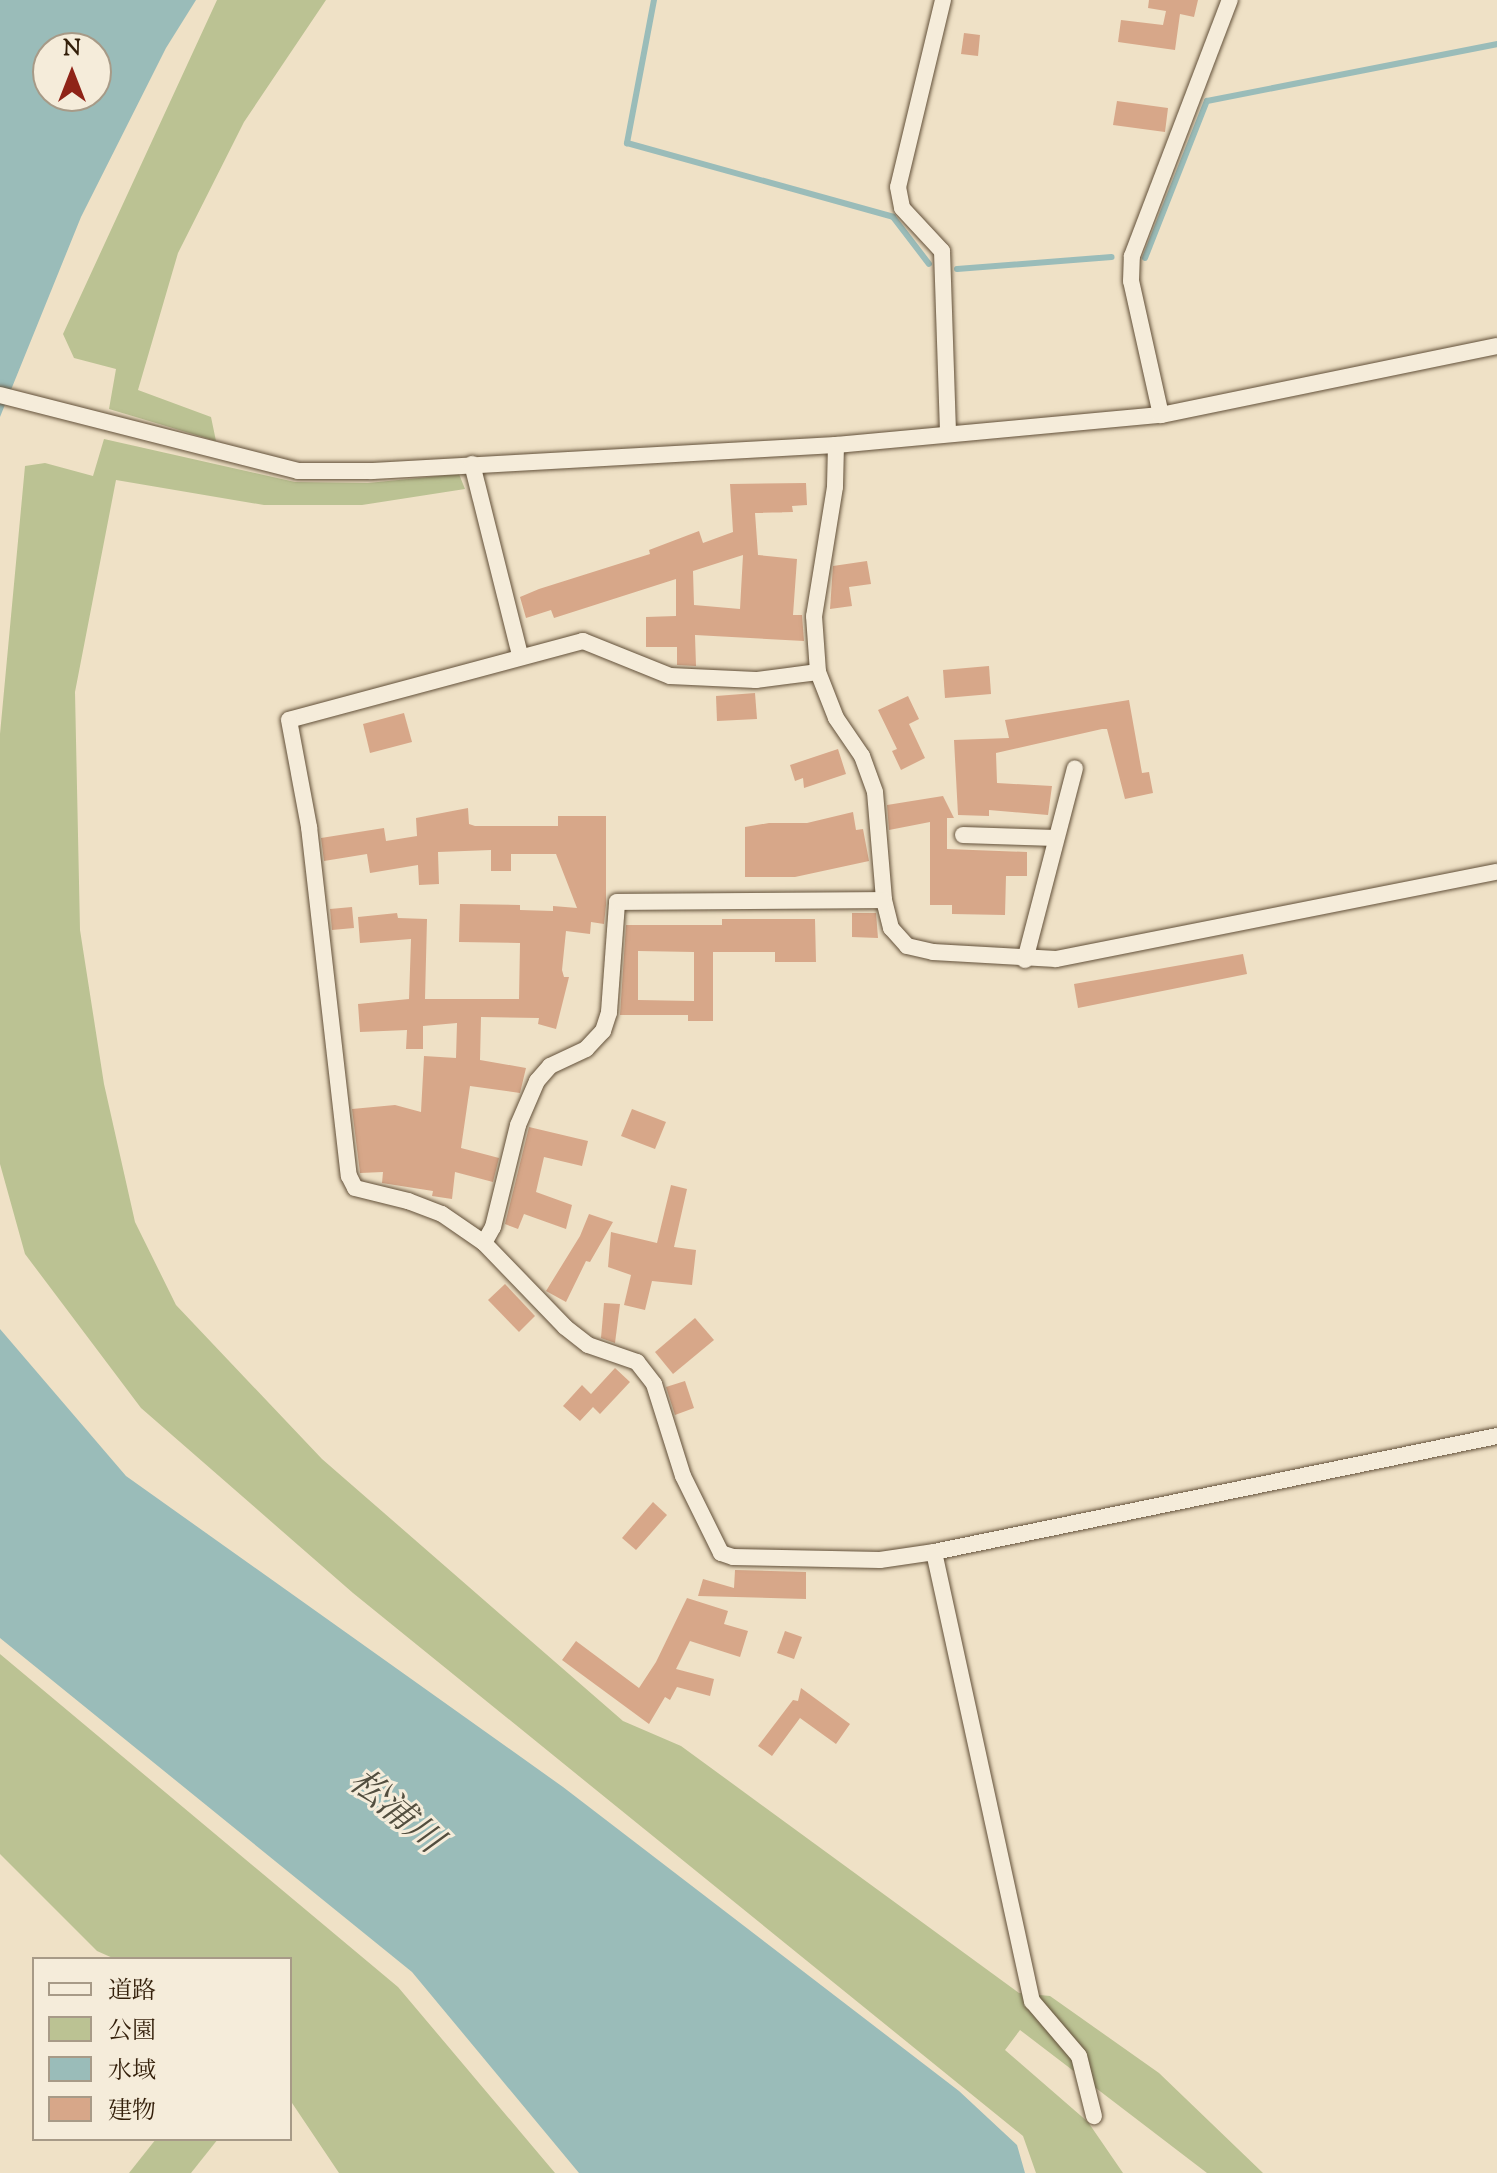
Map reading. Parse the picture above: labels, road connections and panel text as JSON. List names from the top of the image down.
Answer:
{
  "water": ["松浦川"],
  "legend": [
    "道路",
    "公園",
    "水域",
    "建物"
  ],
  "north": "top"
}
